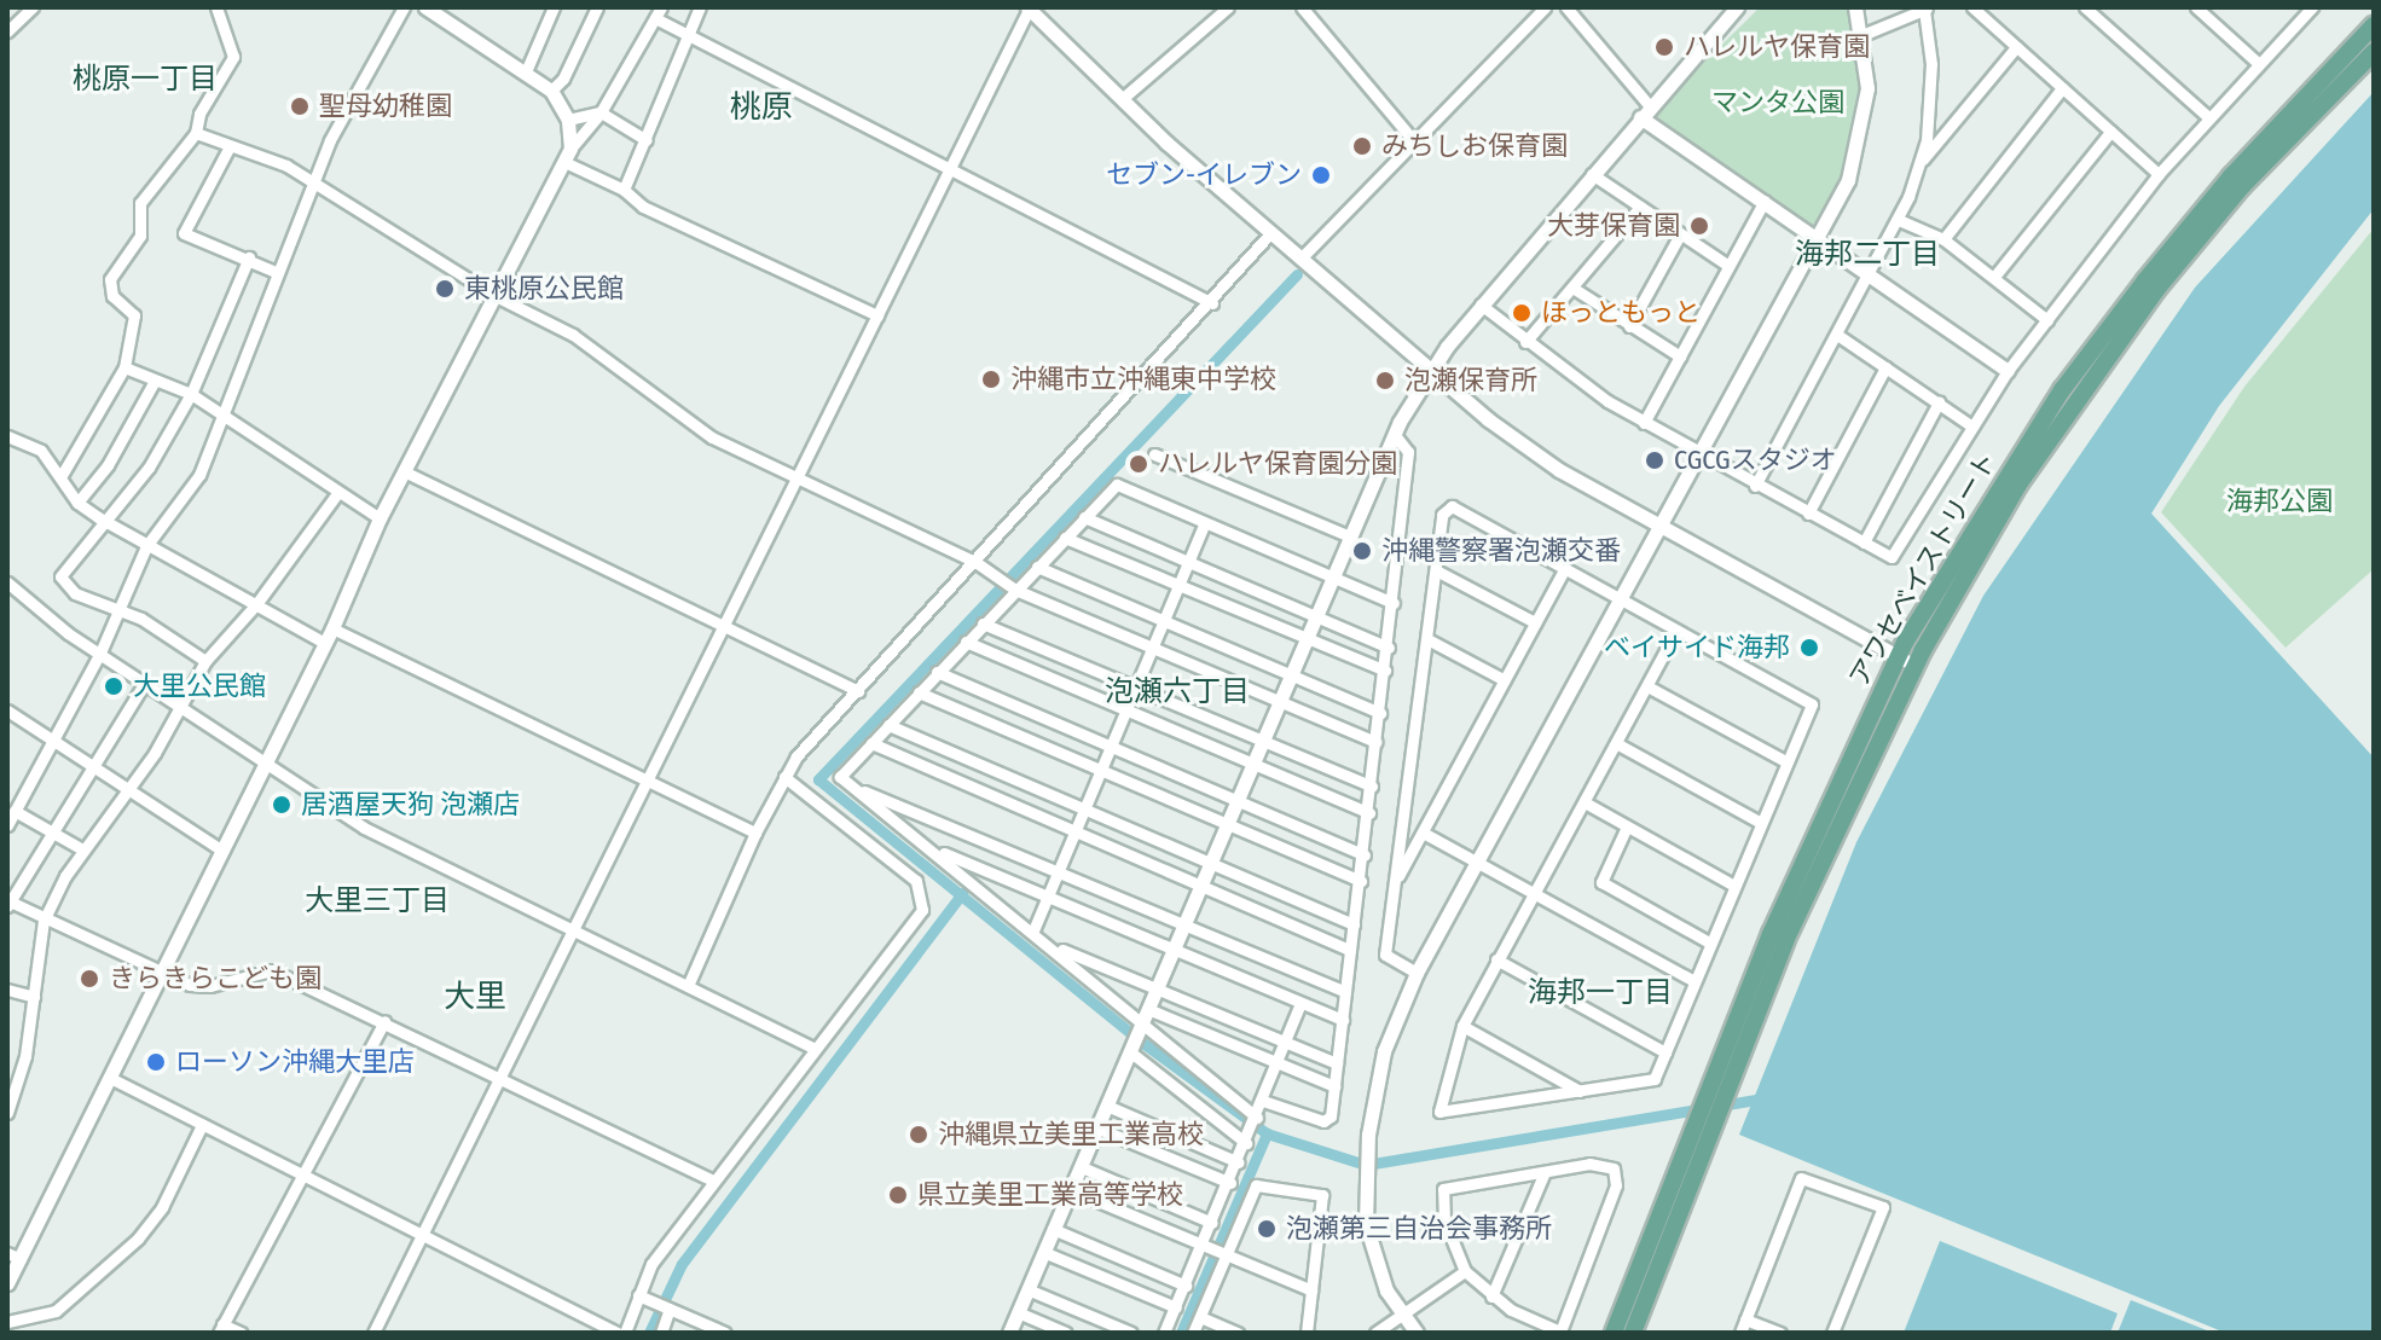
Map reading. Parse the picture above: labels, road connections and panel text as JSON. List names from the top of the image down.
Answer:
{
  "streets": {
    "main road": ["アワセベイストリート"]
  },
  "districts": [
    "桃原一丁目",
    "桃原",
    "海邦二丁目",
    "泡瀬六丁目",
    "大里三丁目",
    "海邦一丁目",
    "大里"
  ],
  "parks": ["マンタ公園", "海邦公園"],
  "places": [
    "ハレルヤ保育園",
    "聖母幼稚園",
    "みちしお保育園",
    "セブン-イレブン",
    "大芽保育園",
    "東桃原公民館",
    "ほっともっと",
    "沖縄市立沖縄東中学校",
    "泡瀬保育所",
    "CGCGスタジオ",
    "ハレルヤ保育園分園",
    "沖縄警察署泡瀬交番",
    "ベイサイド海邦",
    "大里公民館",
    "居酒屋天狗 泡瀬店",
    "きらきらこども園",
    "ローソン沖縄大里店",
    "沖縄県立美里工業高校",
    "県立美里工業高等学校",
    "泡瀬第三自治会事務所"
  ]
}
